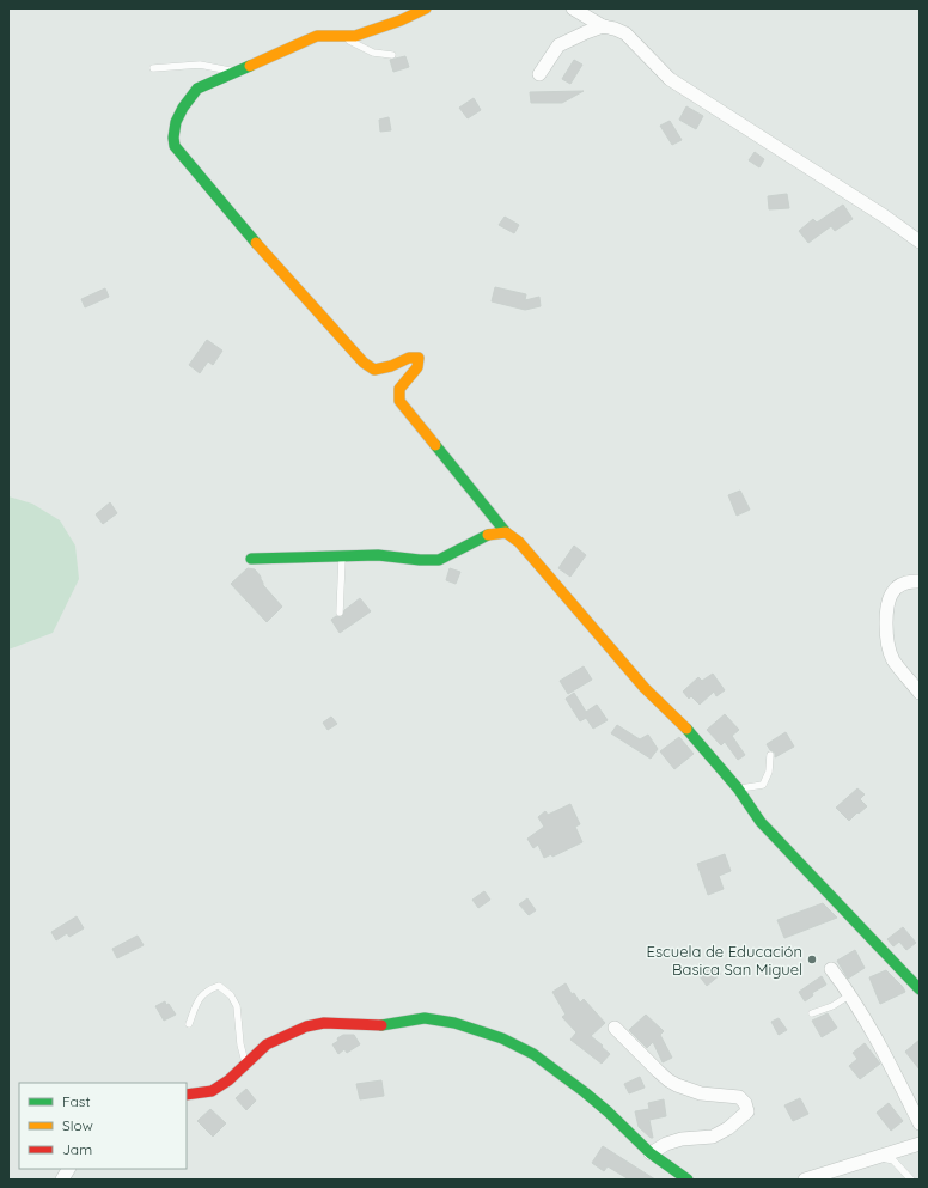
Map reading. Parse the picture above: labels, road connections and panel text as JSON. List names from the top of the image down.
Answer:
{
  "places": ["Escuela de Educación Basica San Miguel"],
  "legend": ["Fast", "Slow", "Jam"]
}
